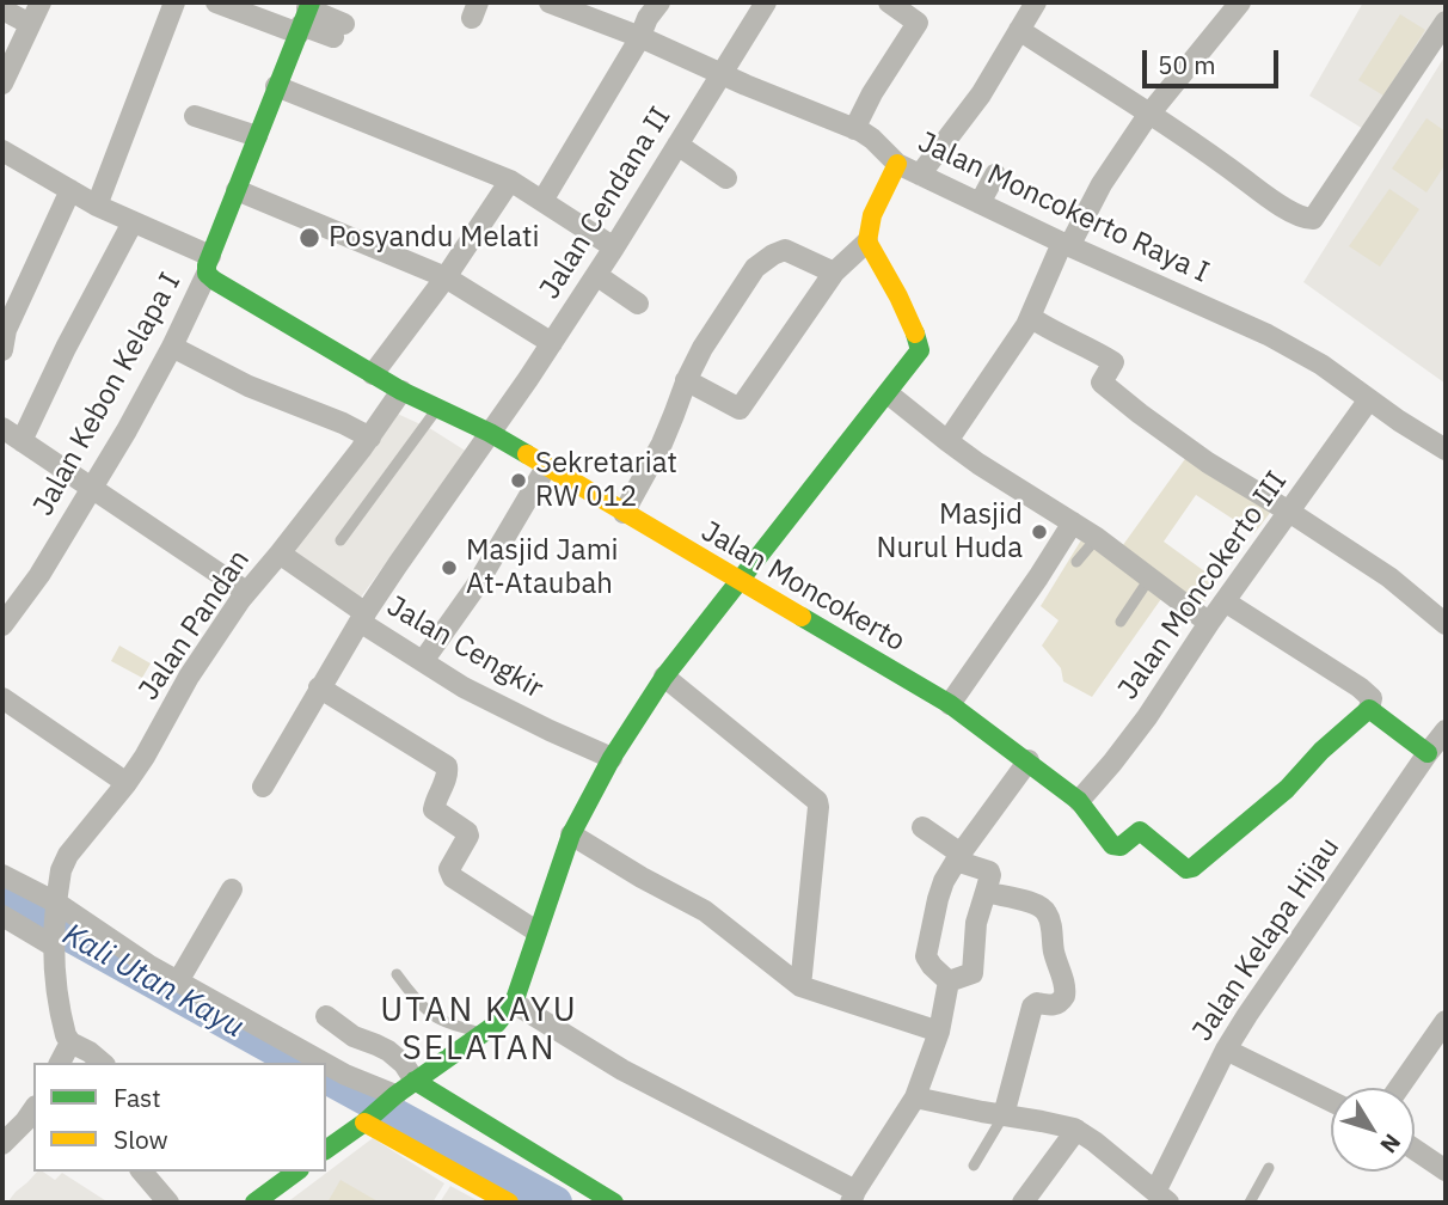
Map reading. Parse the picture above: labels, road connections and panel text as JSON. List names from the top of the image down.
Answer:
{
  "streets": {
    "street": [
      "Jalan Cendana II",
      "Jalan Moncokerto Raya I",
      "Jalan Kebon Kelapa I",
      "Jalan Moncokerto III",
      "Jalan Moncokerto",
      "Jalan Pandan",
      "Jalan Cengkir",
      "Jalan Kelapa Hijau"
    ]
  },
  "crossings": [
    ["Jalan Cendana II", "Jalan Moncokerto Raya I"],
    ["Jalan Cendana II", "Jalan Moncokerto"],
    ["Jalan Cendana II", "Jalan Cengkir"],
    ["Jalan Moncokerto Raya I", "Jalan Moncokerto III"],
    ["Jalan Moncokerto III", "Jalan Moncokerto"],
    ["Jalan Moncokerto", "Jalan Cengkir"]
  ],
  "districts": ["UTAN KAYU SELATAN"],
  "water": ["Kali Utan Kayu"],
  "places": [
    "Posyandu Melati",
    "Sekretariat RW 012",
    "Masjid Nurul Huda",
    "Masjid Jami At-Ataubah"
  ],
  "legend": ["Fast", "Slow"],
  "scale_bar": "50 m",
  "north": "bottom right"
}
